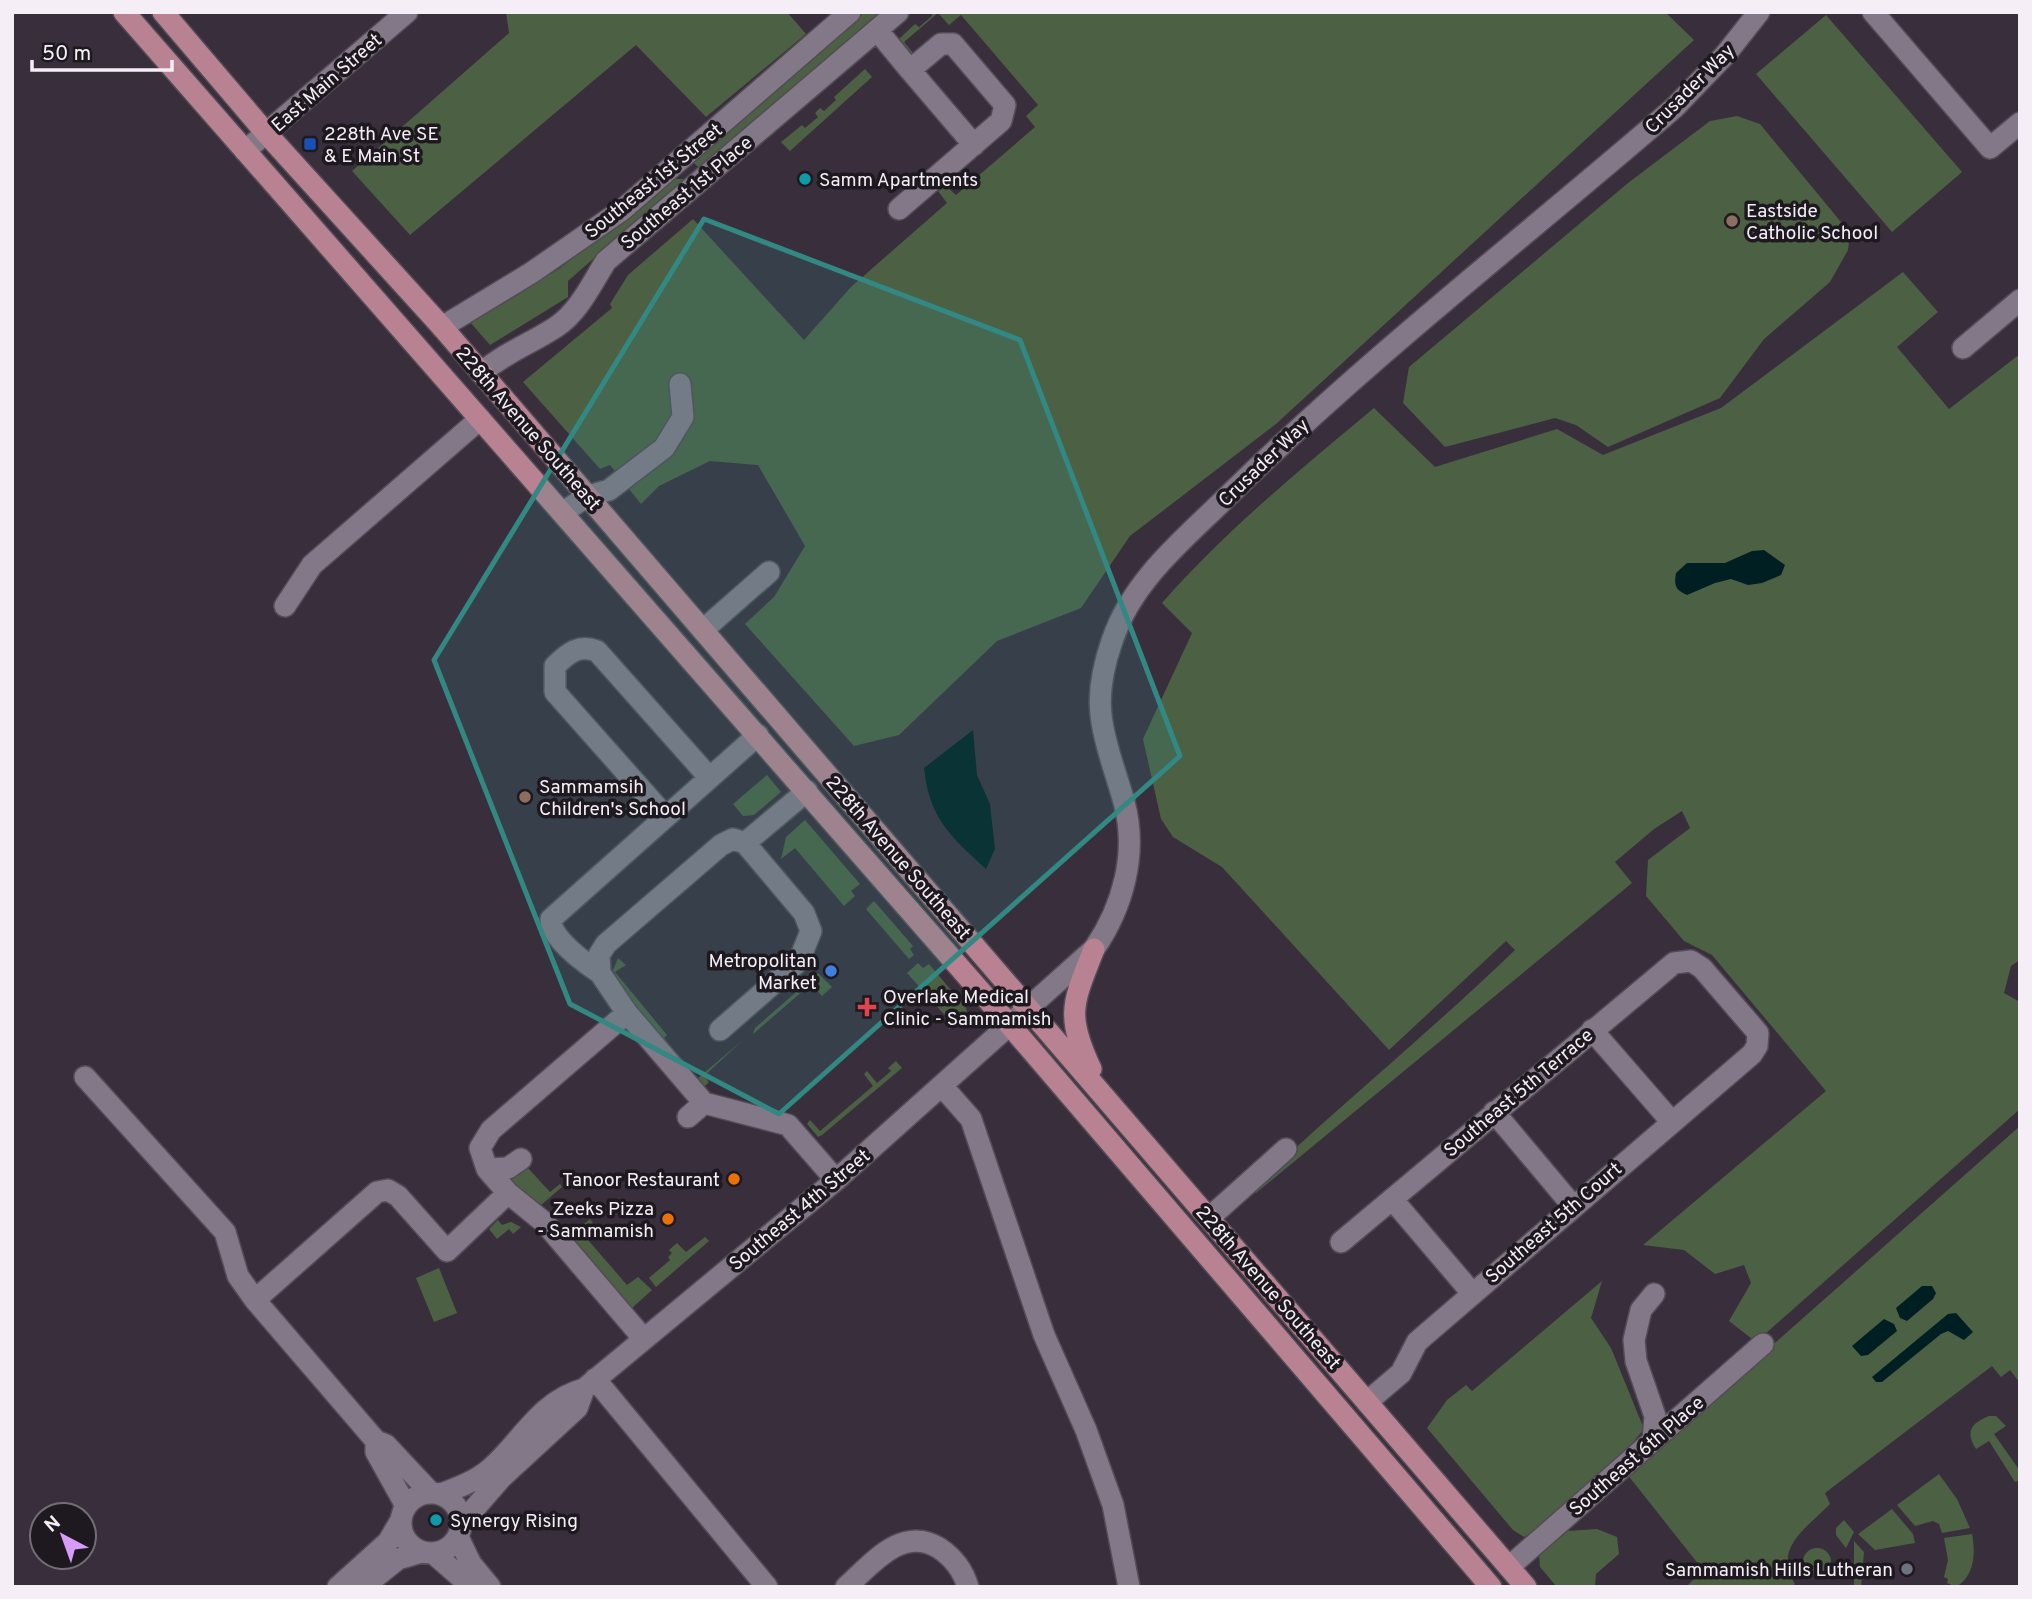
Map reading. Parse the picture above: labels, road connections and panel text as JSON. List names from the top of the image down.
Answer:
{
  "streets": {
    "main road": ["228th Avenue Southeast"],
    "street": [
      "East Main Street",
      "Crusader Way",
      "Southeast 1st Street",
      "Southeast 1st Place",
      "Southeast 5th Terrace",
      "Southeast 4th Street",
      "Southeast 5th Court",
      "Southeast 6th Place"
    ]
  },
  "crossings": [
    ["East Main Street", "228th Avenue Southeast"],
    ["Crusader Way", "228th Avenue Southeast"],
    ["Crusader Way", "Southeast 4th Street"],
    ["Southeast 1st Street", "228th Avenue Southeast"],
    ["Southeast 1st Place", "228th Avenue Southeast"],
    ["228th Avenue Southeast", "Southeast 4th Street"],
    ["228th Avenue Southeast", "Southeast 5th Court"],
    ["228th Avenue Southeast", "Southeast 6th Place"],
    ["Southeast 5th Terrace", "Southeast 5th Court"]
  ],
  "places": {
    "transit": ["228th Ave SE & E Main St"],
    "other": [
      "Samm Apartments",
      "Eastside Catholic School",
      "Sammamsih Children's School",
      "Metropolitan Market",
      "Tanoor Restaurant",
      "Zeeks Pizza - Sammamish",
      "Synergy Rising",
      "Sammamish Hills Lutheran"
    ],
    "health": ["Overlake Medical Clinic - Sammamish"]
  },
  "scale_bar": "50 m",
  "north": "top left"
}
